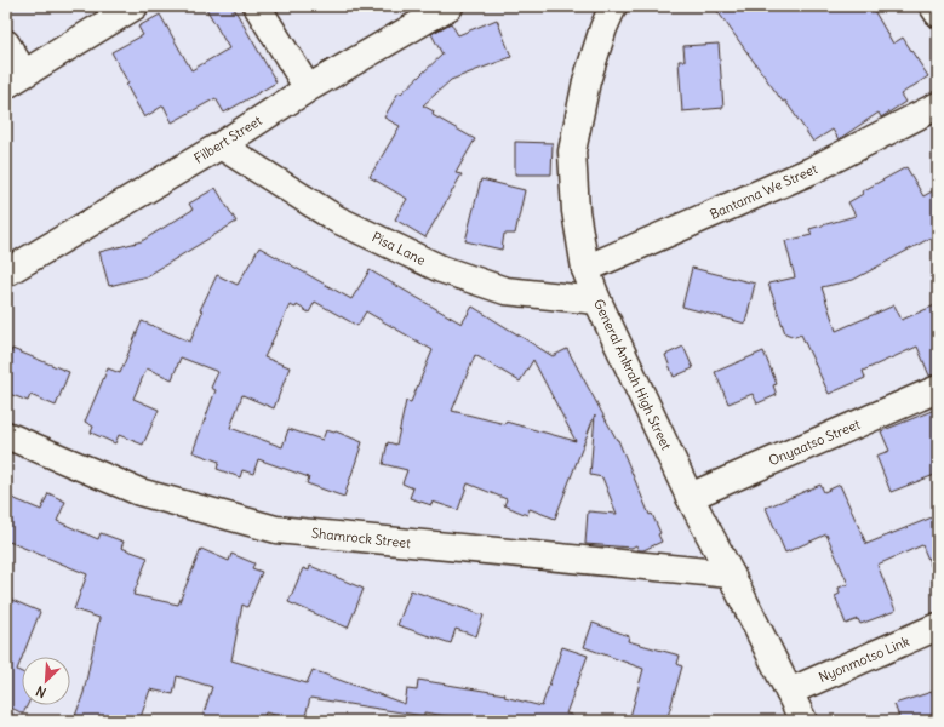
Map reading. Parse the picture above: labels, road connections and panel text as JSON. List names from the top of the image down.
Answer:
{
  "streets": {
    "street": [
      "Filbert Street",
      "Bantama We Street",
      "Pisa Lane",
      "General Ankrah High Street",
      "Onyaatso Street",
      "Shamrock Street",
      "Nyonmotso Link"
    ]
  },
  "crossings": [
    ["Filbert Street", "Pisa Lane"],
    ["Bantama We Street", "General Ankrah High Street"],
    ["Pisa Lane", "General Ankrah High Street"],
    ["General Ankrah High Street", "Onyaatso Street"],
    ["General Ankrah High Street", "Shamrock Street"],
    ["General Ankrah High Street", "Nyonmotso Link"]
  ],
  "north": "bottom left"
}
